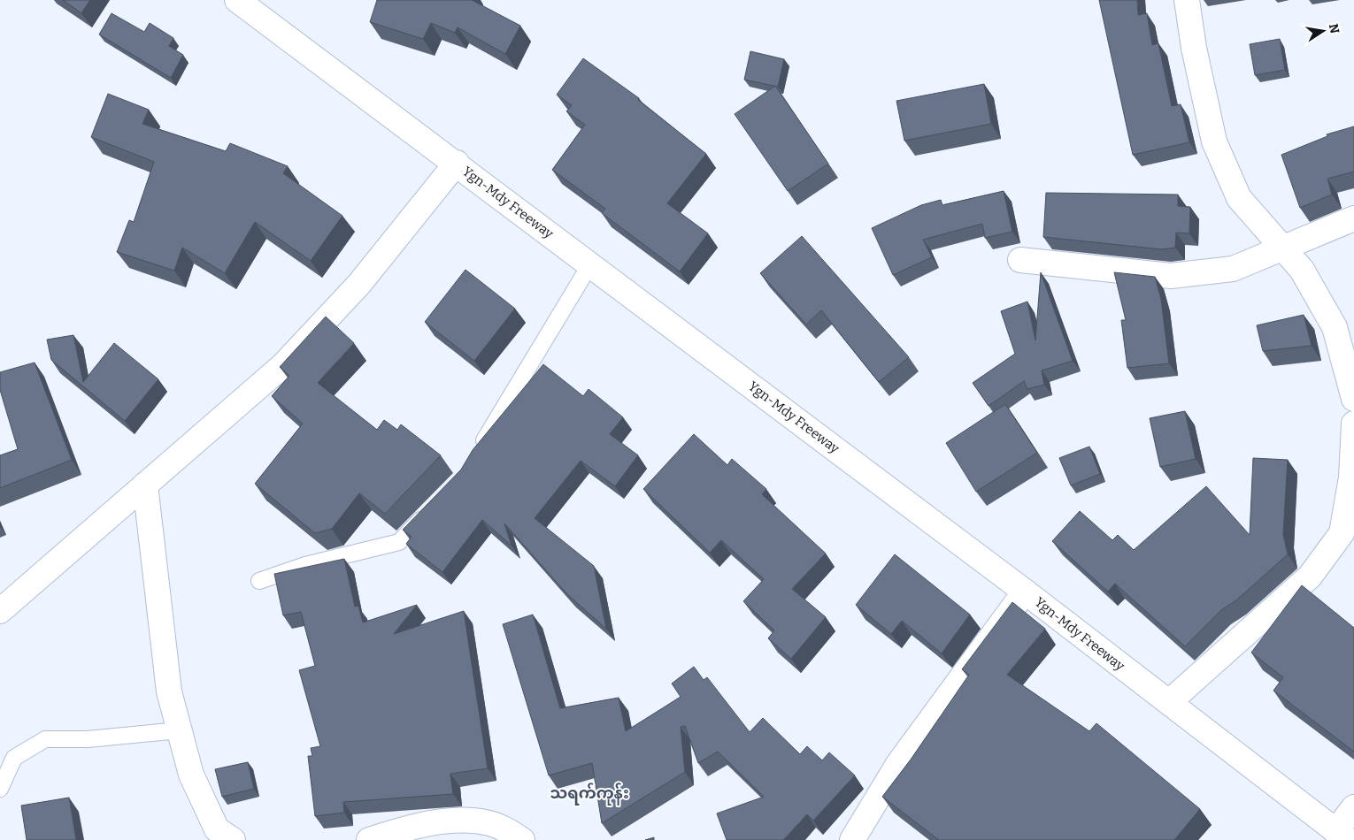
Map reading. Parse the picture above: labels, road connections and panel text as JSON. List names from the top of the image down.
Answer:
{
  "streets": {
    "street": ["Ygn-Mdy Freeway"]
  },
  "districts": ["သရက်ကုန်း"],
  "north": "right"
}
